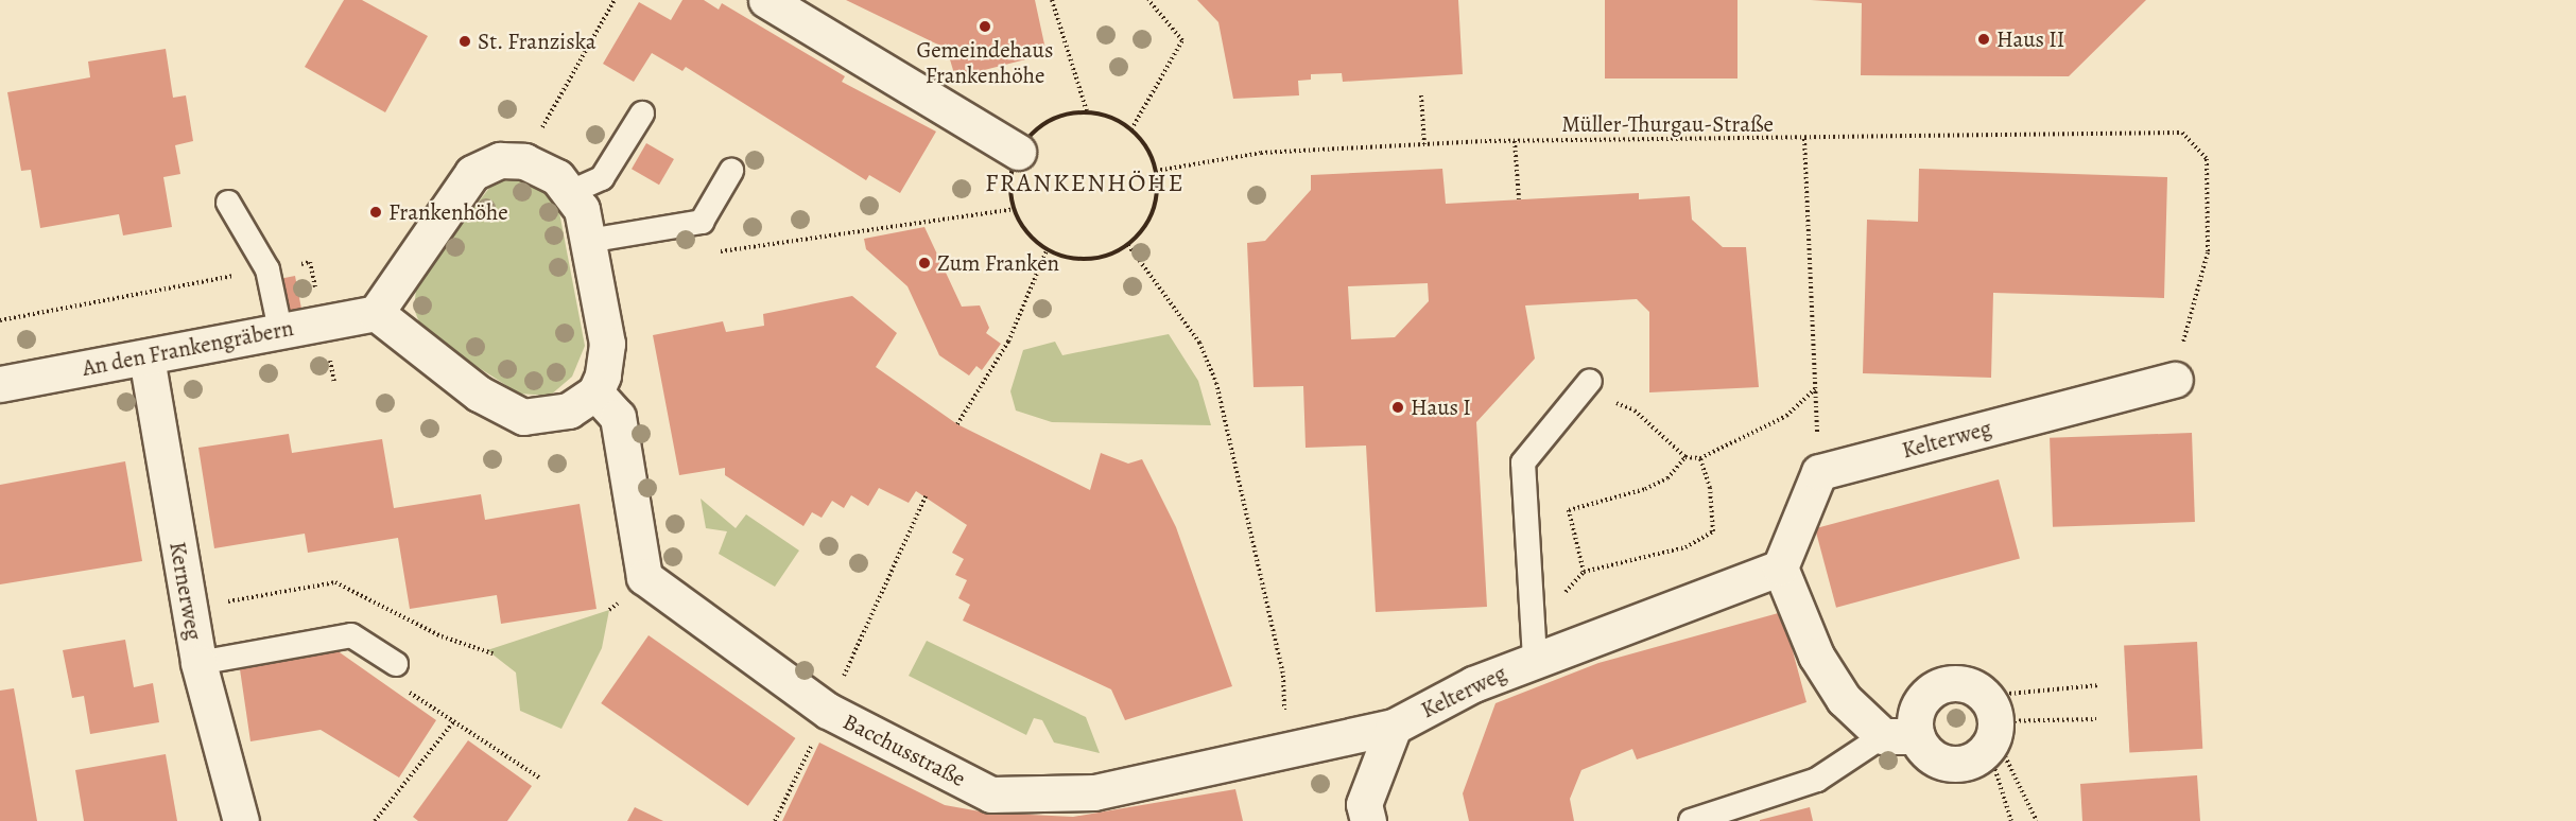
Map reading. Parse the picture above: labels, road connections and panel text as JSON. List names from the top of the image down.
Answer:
{
  "streets": {
    "street": [
      "An den Frankengräbern",
      "Kelterweg",
      "Kernerweg",
      "Bacchusstraße"
    ],
    "path": ["Müller-Thurgau-Straße"]
  },
  "crossings": [
    ["Müller-Thurgau-Straße", "Kelterweg"],
    ["An den Frankengräbern", "Kernerweg"],
    ["Kelterweg", "Bacchusstraße"]
  ],
  "districts": ["FRANKENHÖHE"],
  "places": [
    "Gemeindehaus Frankenhöhe",
    "Haus II",
    "St. Franziska",
    "Frankenhöhe",
    "Zum Franken",
    "Haus I"
  ]
}
